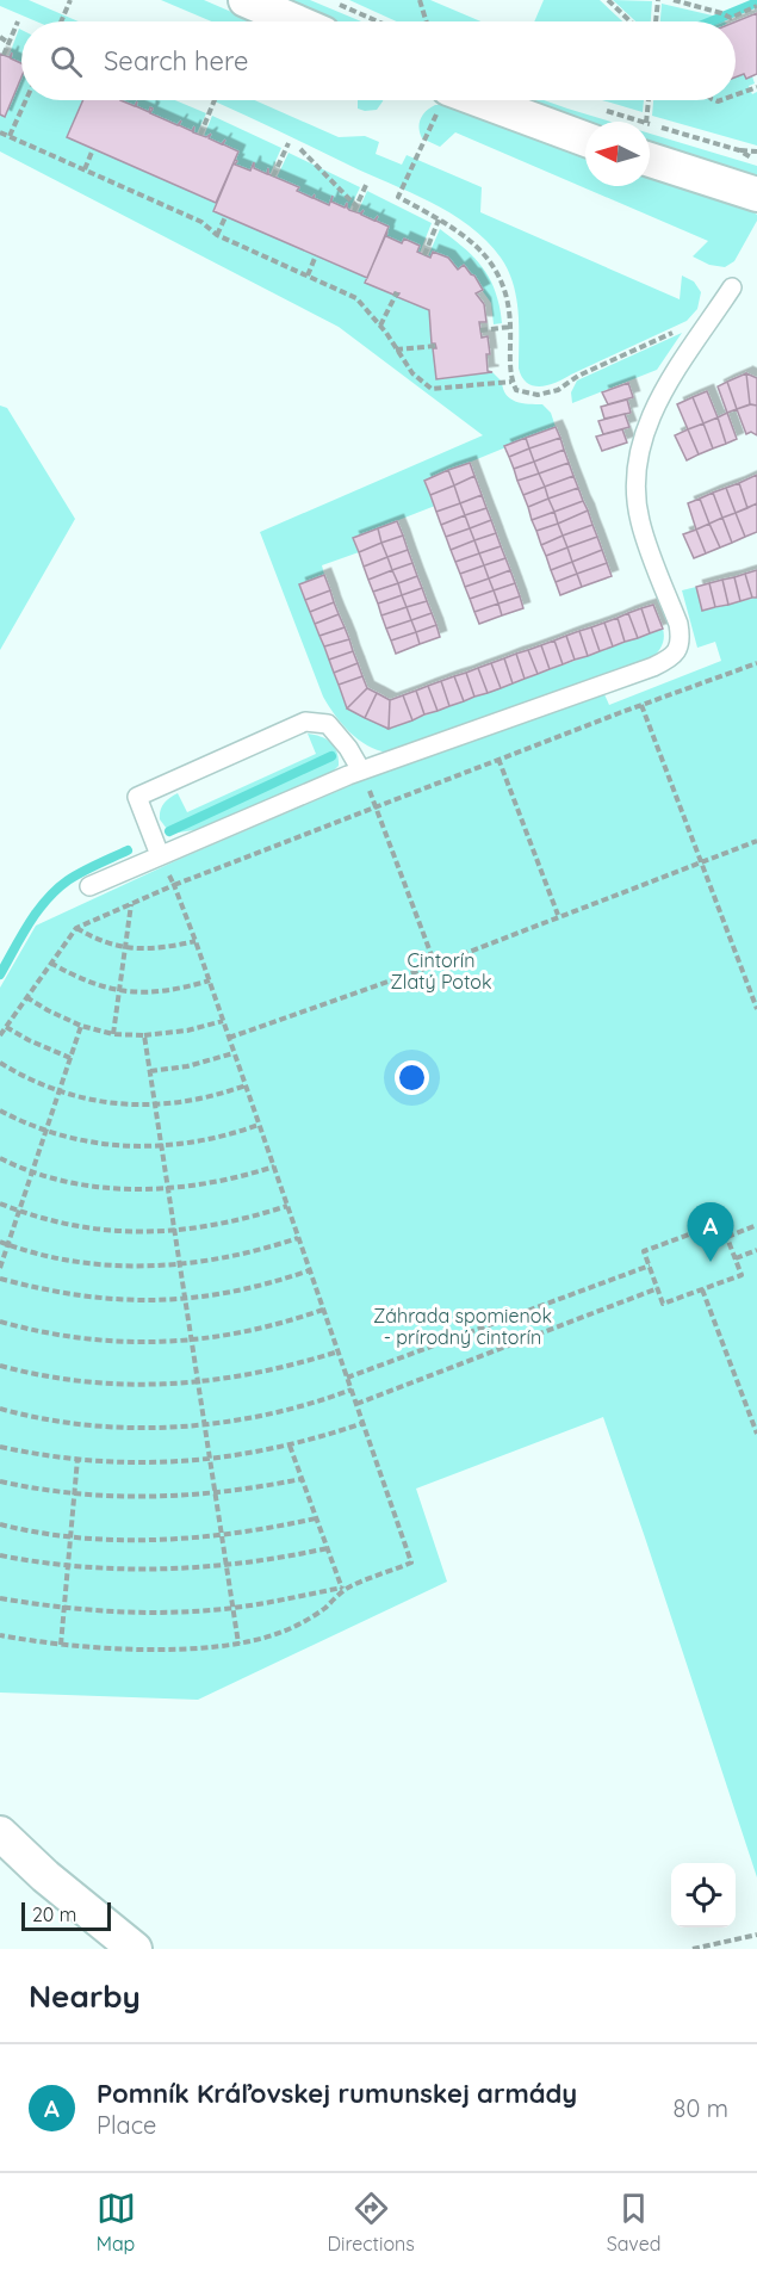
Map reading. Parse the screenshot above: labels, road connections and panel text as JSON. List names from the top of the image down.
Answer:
{
  "parks": ["Cintorín Zlatý Potok", "Záhrada spomienok - prírodný cintorín"],
  "scale_bar": "20 m",
  "north": "left",
  "page": {
    "search": "Search here",
    "pins": "A",
    "scale": "20 m",
    "heading": "Nearby",
    "list": [
      {
        "mark": "A",
        "name": "Pomník Kráľovskej rumunskej armády",
        "note": "Place",
        "value": "80 m"
      }
    ],
    "nav": ["Map", "Directions", "Saved"]
  }
}
